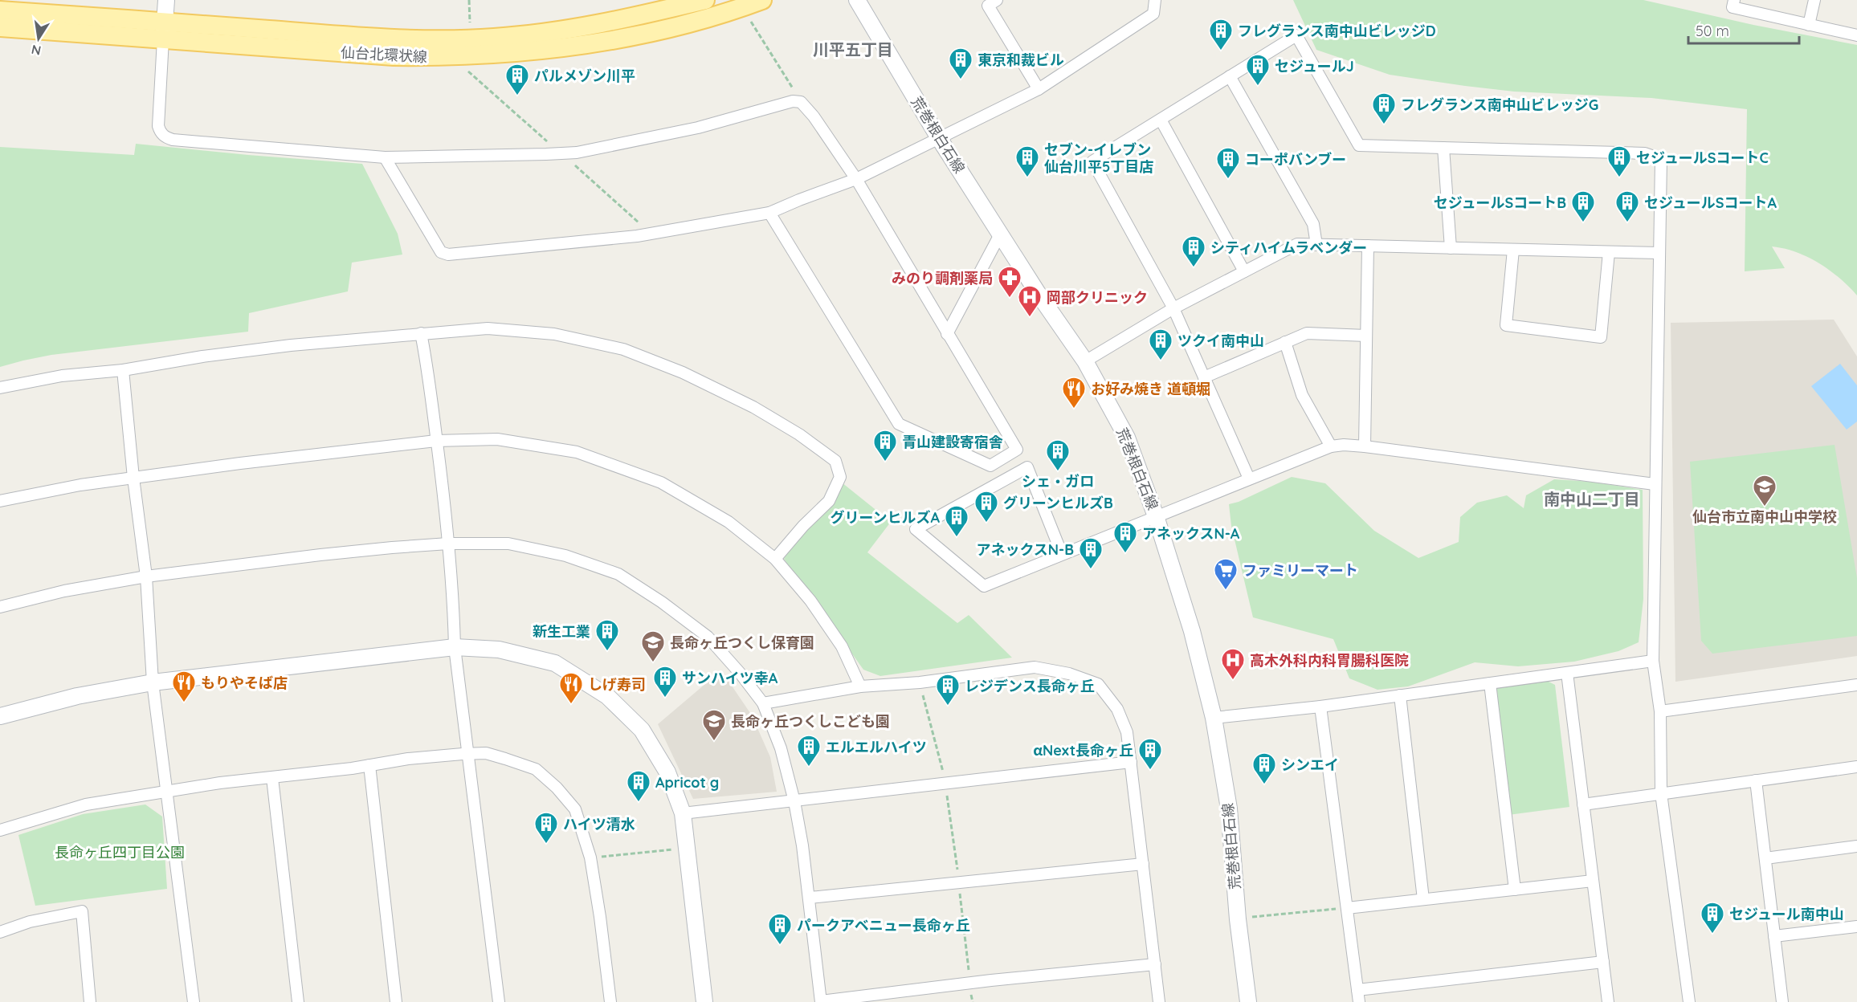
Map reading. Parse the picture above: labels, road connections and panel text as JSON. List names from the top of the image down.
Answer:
{
  "streets": {
    "main road": ["仙台北環状線"],
    "street": ["荒巻根白石線"]
  },
  "districts": ["川平五丁目", "南中山二丁目"],
  "parks": ["長命ヶ丘四丁目公園"],
  "places": {
    "building": [
      "フレグランス南中山ビレッジD",
      "東京和裁ビル",
      "セジュールJ",
      "パルメゾン川平",
      "フレグランス南中山ビレッジG",
      "セブン-イレブン 仙台川平5丁目店",
      "セジュールSコートC",
      "コーポバンブー",
      "セジュールSコートB",
      "セジュールSコートA",
      "シティハイムラベンダー",
      "ツクイ南中山",
      "青山建設寄宿舎",
      "シェ・ガロ",
      "グリーンヒルズB",
      "グリーンヒルズA",
      "アネックスN-A",
      "アネックスN-B",
      "新生工業",
      "サンハイツ幸A",
      "レジデンス長命ヶ丘",
      "エルエルハイツ",
      "αNext長命ヶ丘",
      "シンエイ",
      "Apricot g",
      "ハイツ清水",
      "セジュール南中山",
      "パークアベニュー長命ヶ丘"
    ],
    "pharmacy": ["みのり調剤薬局"],
    "hospital": ["岡部クリニック", "高木外科内科胃腸科医院"],
    "restaurant": ["お好み焼き 道頓堀", "もりやそば店", "しげ寿司"],
    "school or university": ["仙台市立南中山中学校", "長命ヶ丘つくし保育園", "長命ヶ丘つくしこども園"],
    "supermarket": ["ファミリーマート"]
  },
  "scale_bar": "50 m",
  "north": "bottom"
}
